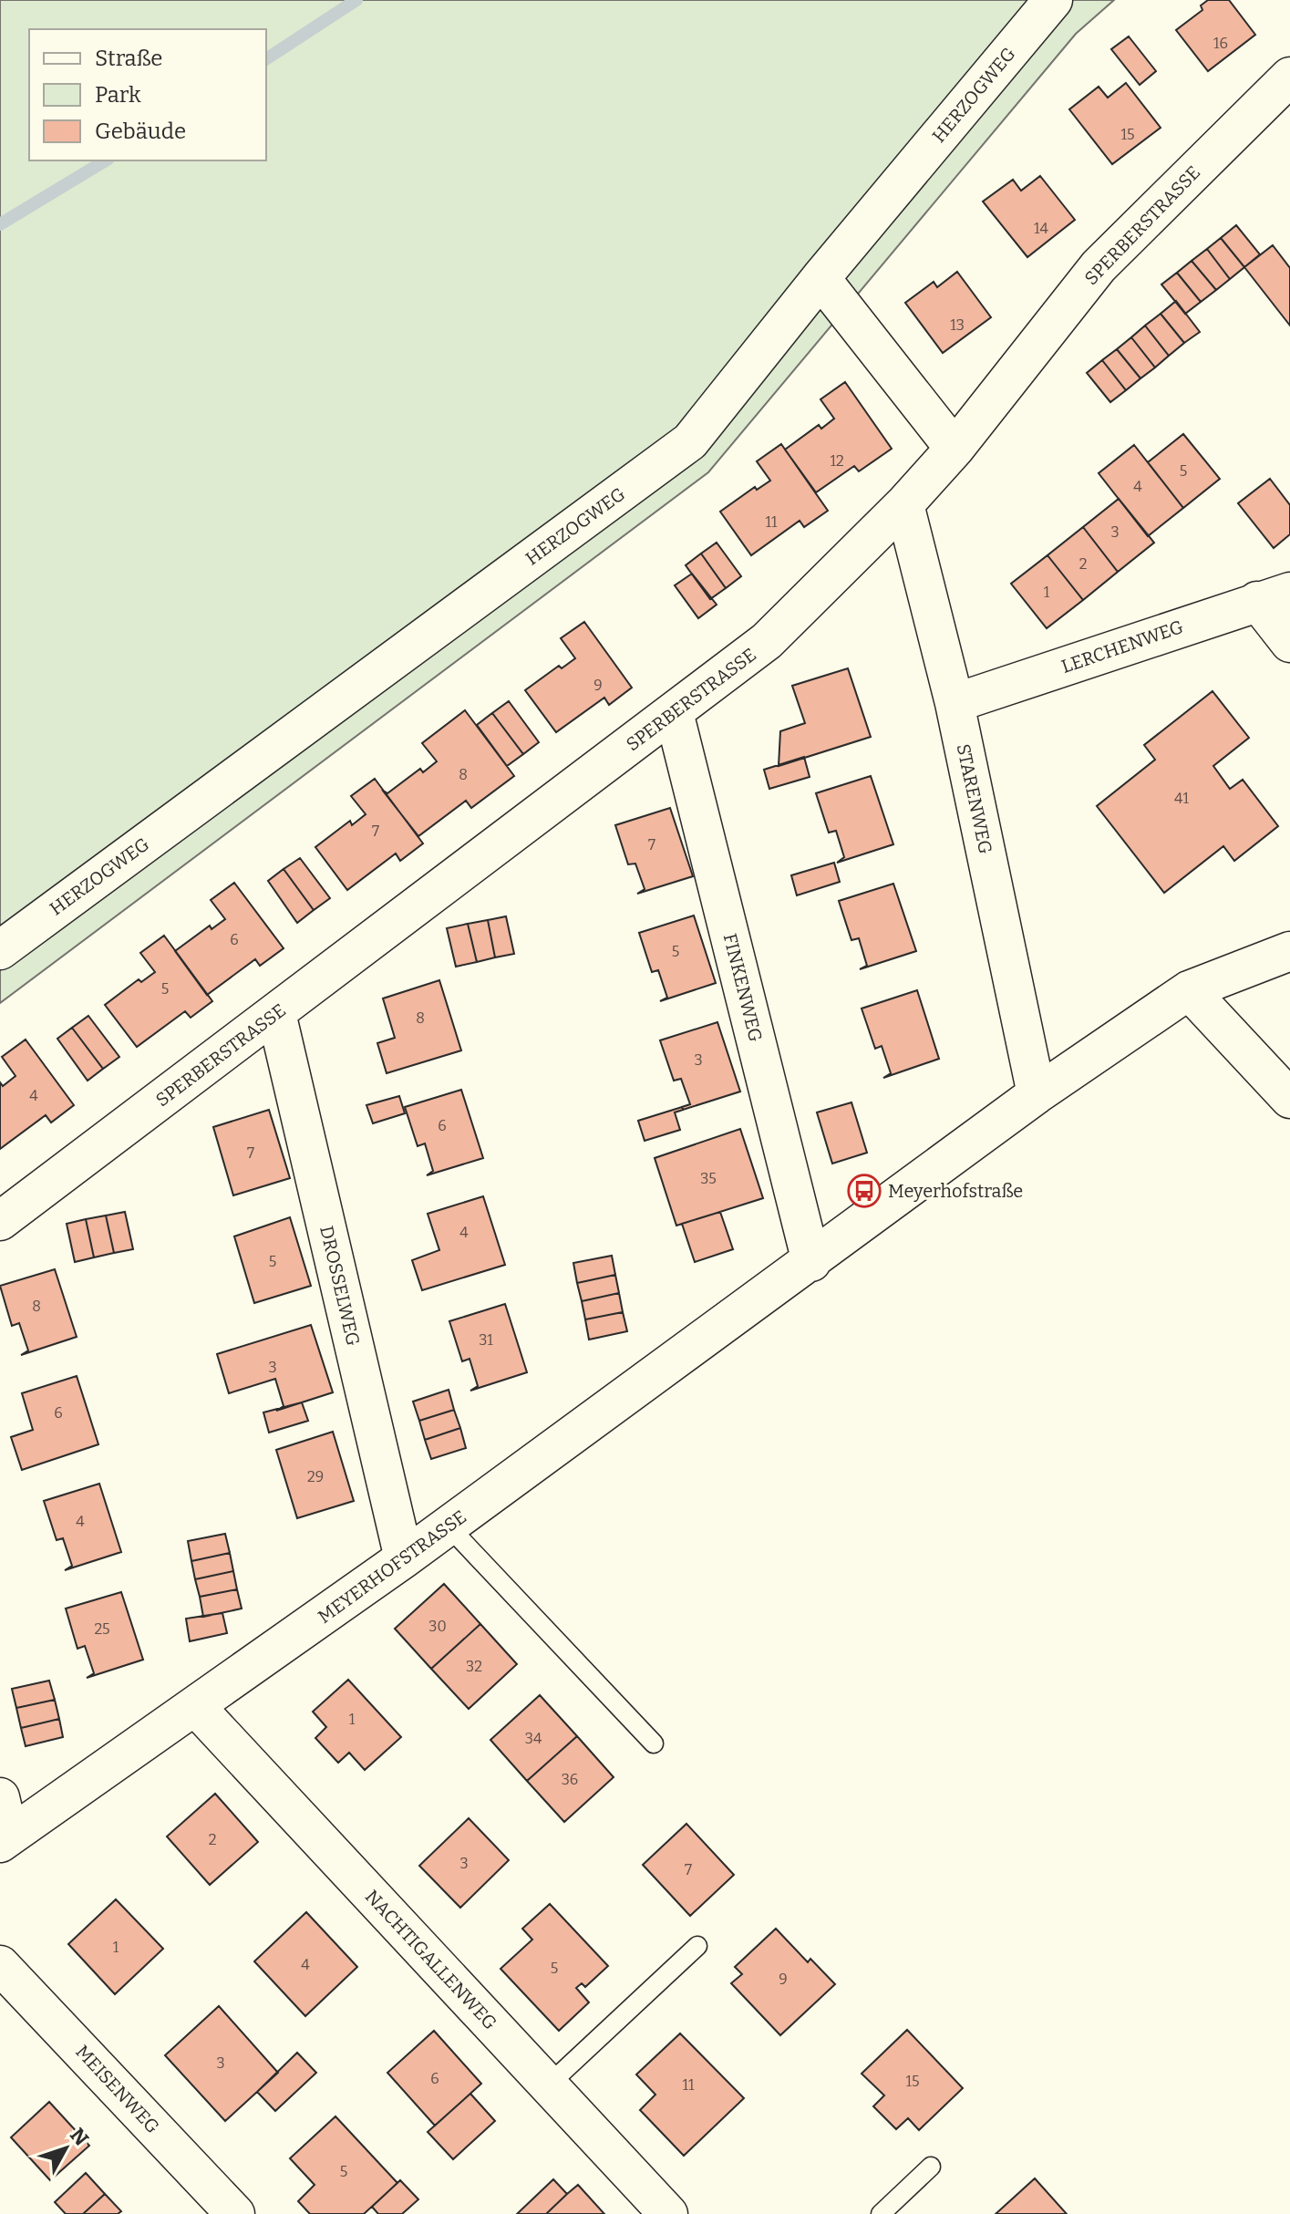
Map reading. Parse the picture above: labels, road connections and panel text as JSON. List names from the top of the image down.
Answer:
{
  "streets": {
    "street": [
      "HERZOGWEG",
      "SPERBERSTRASSE",
      "LERCHENWEG",
      "STARENWEG",
      "FINKENWEG",
      "DROSSELWEG",
      "MEYERHOFSTRASSE",
      "NACHTIGALLENWEG",
      "MEISENWEG"
    ]
  },
  "crossings": [
    ["SPERBERSTRASSE", "STARENWEG"],
    ["SPERBERSTRASSE", "FINKENWEG"],
    ["SPERBERSTRASSE", "DROSSELWEG"],
    ["LERCHENWEG", "STARENWEG"],
    ["STARENWEG", "MEYERHOFSTRASSE"],
    ["FINKENWEG", "MEYERHOFSTRASSE"],
    ["DROSSELWEG", "MEYERHOFSTRASSE"],
    ["MEYERHOFSTRASSE", "NACHTIGALLENWEG"]
  ],
  "places": {
    "bus stop": ["Meyerhofstraße"]
  },
  "house_numbers": [
    "16",
    "15",
    "14",
    "13",
    "12",
    "5",
    "4",
    "11",
    "3",
    "2",
    "1",
    "9",
    "8",
    "41",
    "7",
    "7",
    "6",
    "5",
    "5",
    "8",
    "3",
    "4",
    "6",
    "7",
    "35",
    "4",
    "5",
    "8",
    "31",
    "3",
    "6",
    "29",
    "4",
    "30",
    "25",
    "32",
    "1",
    "34",
    "36",
    "2",
    "3",
    "7",
    "1",
    "4",
    "5",
    "9",
    "3",
    "6",
    "15",
    "11",
    "5"
  ],
  "legend": ["Straße", "Park", "Gebäude"],
  "north": "top right"
}
